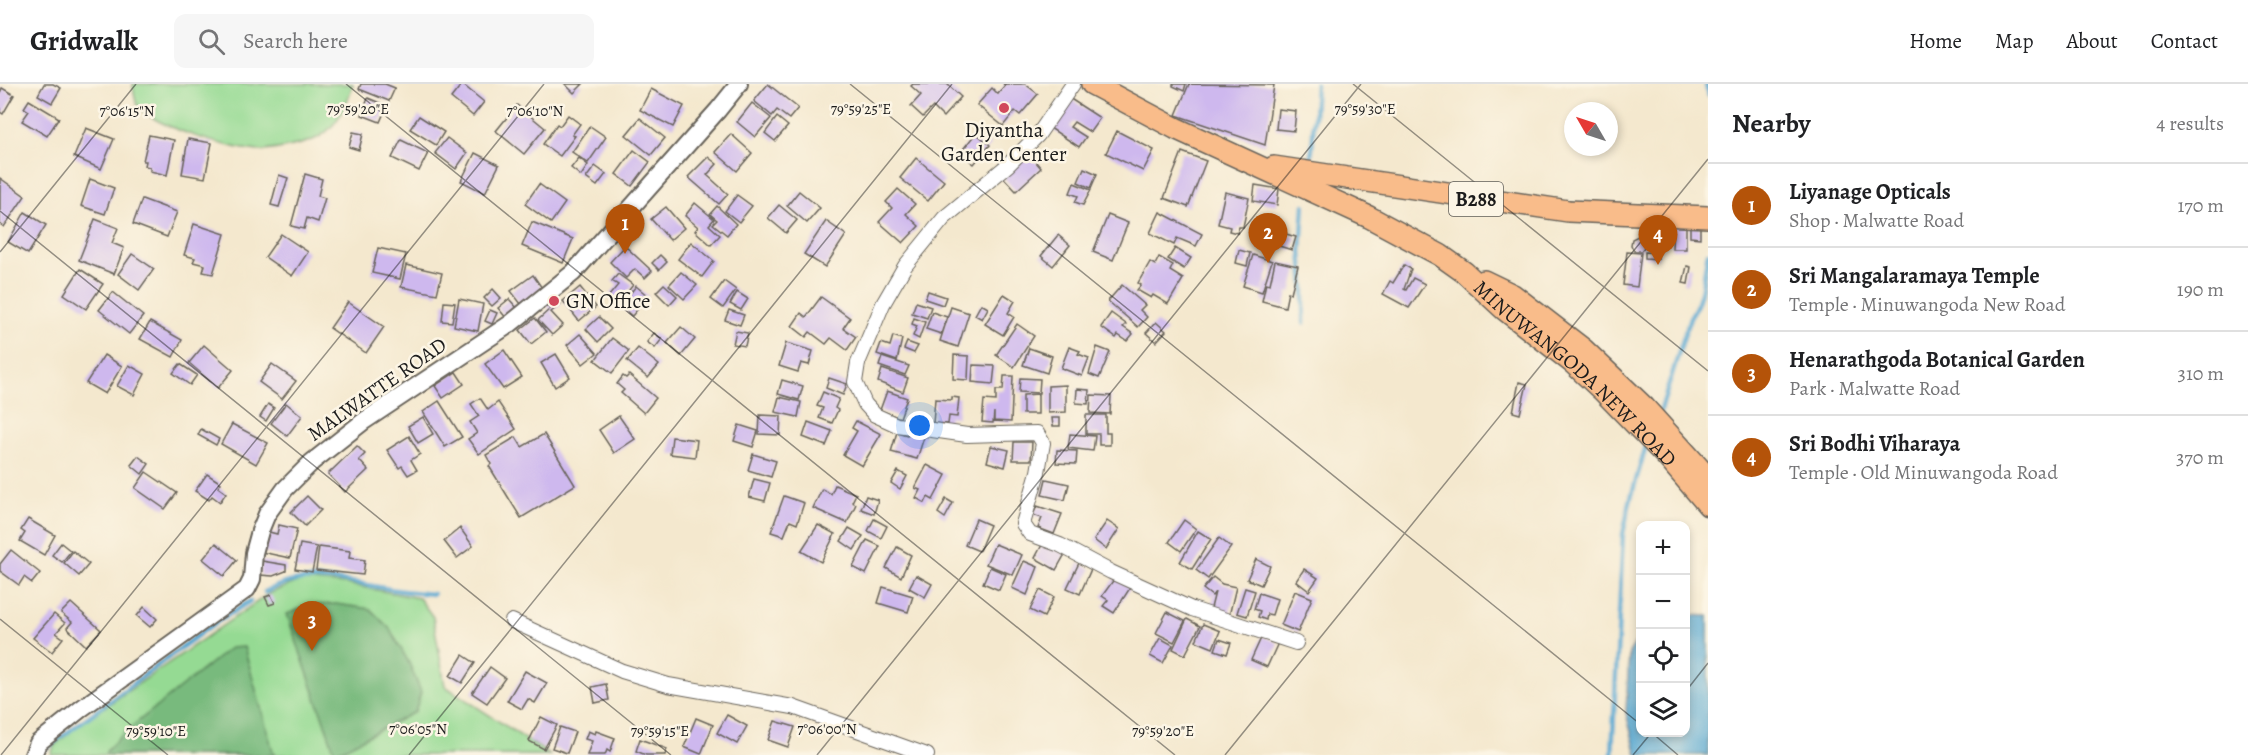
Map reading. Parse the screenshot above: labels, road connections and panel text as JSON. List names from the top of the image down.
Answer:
{
  "streets": {
    "main road": ["B288", "MINUWANGODA NEW ROAD"],
    "street": ["MALWATTE ROAD"]
  },
  "crossings": [
    ["B288", "MINUWANGODA NEW ROAD"]
  ],
  "places": ["Diyantha Garden Center", "GN Office"],
  "north": "top left",
  "page": {
    "header": "Gridwalk",
    "search": "Search here",
    "nav": [
      "Home",
      "Map",
      "About",
      "Contact"
    ],
    "heading": ["Nearby", "4 results"],
    "list": [
      {
        "mark": "1",
        "name": "Liyanage Opticals",
        "note": "Shop · Malwatte Road",
        "value": "170 m"
      },
      {
        "mark": "2",
        "name": "Sri Mangalaramaya Temple",
        "note": "Temple · Minuwangoda New Road",
        "value": "190 m"
      },
      {
        "mark": "3",
        "name": "Henarathgoda Botanical Garden",
        "note": "Park · Malwatte Road",
        "value": "310 m"
      },
      {
        "mark": "4",
        "name": "Sri Bodhi Viharaya",
        "note": "Temple · Old Minuwangoda Road",
        "value": "370 m"
      }
    ],
    "pins": [
      "1",
      "2",
      "4",
      "3"
    ],
    "map_buttons": ["+", "−"]
  },
  "coordinates": [
    "79°59'20\"E",
    "79°59'25\"E",
    "79°59'30\"E",
    "7°06'15\"N",
    "7°06'10\"N",
    "7°06'05\"N",
    "7°06'00\"N",
    "79°59'10\"E",
    "79°59'15\"E"
  ]
}
